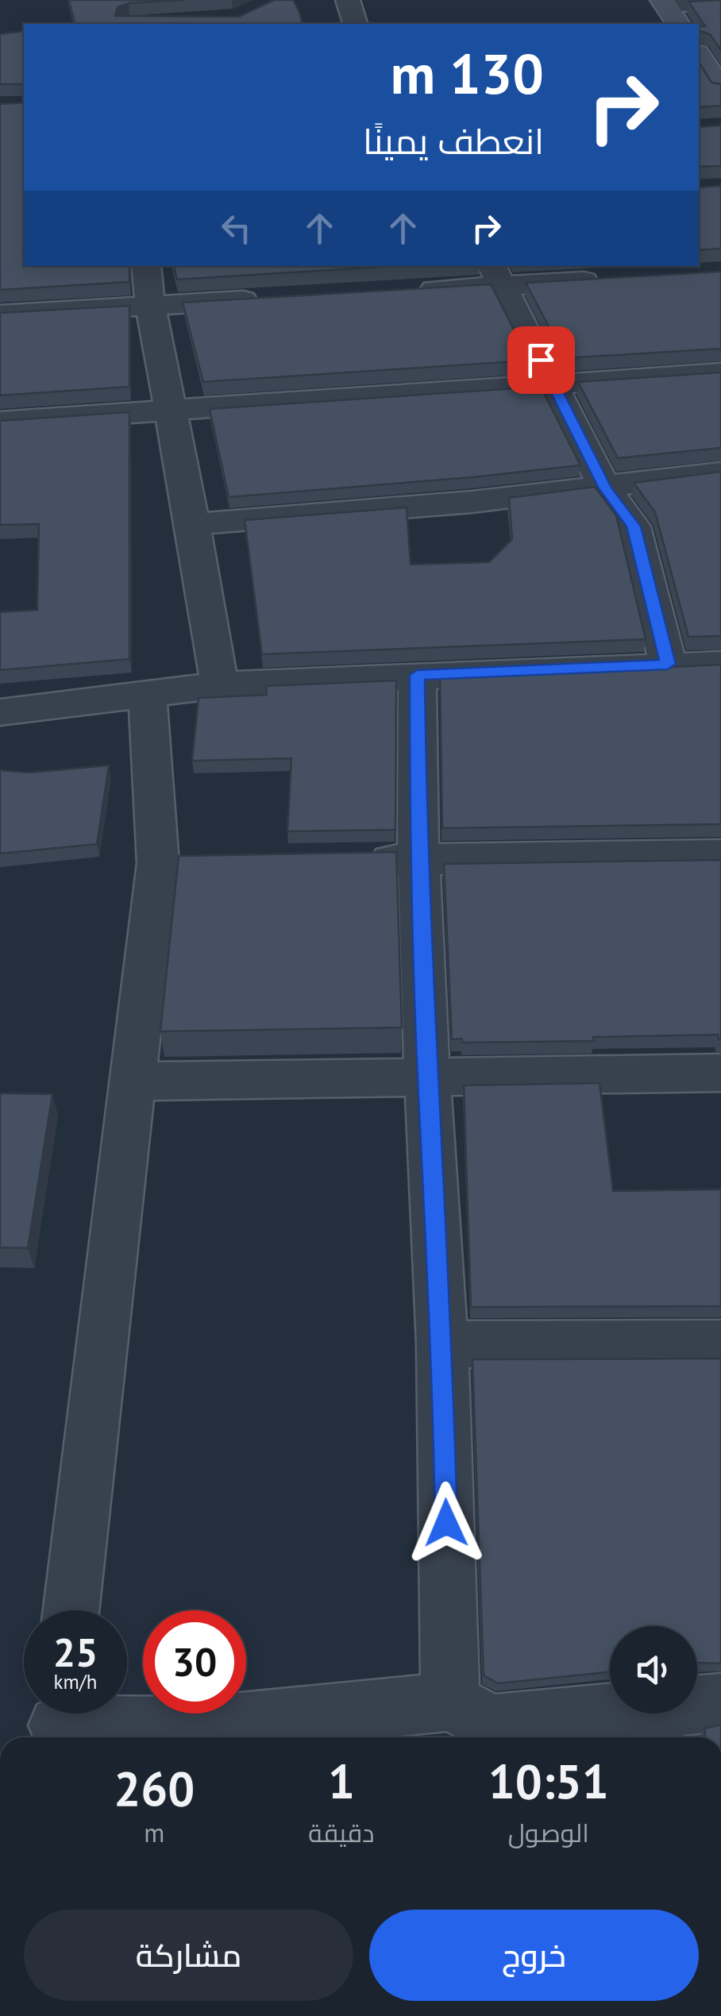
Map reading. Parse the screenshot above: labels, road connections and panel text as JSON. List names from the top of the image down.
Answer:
{
  "page": {
    "turn": ["130 m", "انعطف يمينًا"],
    "speed": "25 km/h",
    "limit": "30",
    "eta": [
      "10:51",
      "الوصول",
      "1",
      "دقيقة",
      "260",
      "m"
    ],
    "buttons": ["خروج", "مشاركة"]
  }
}
